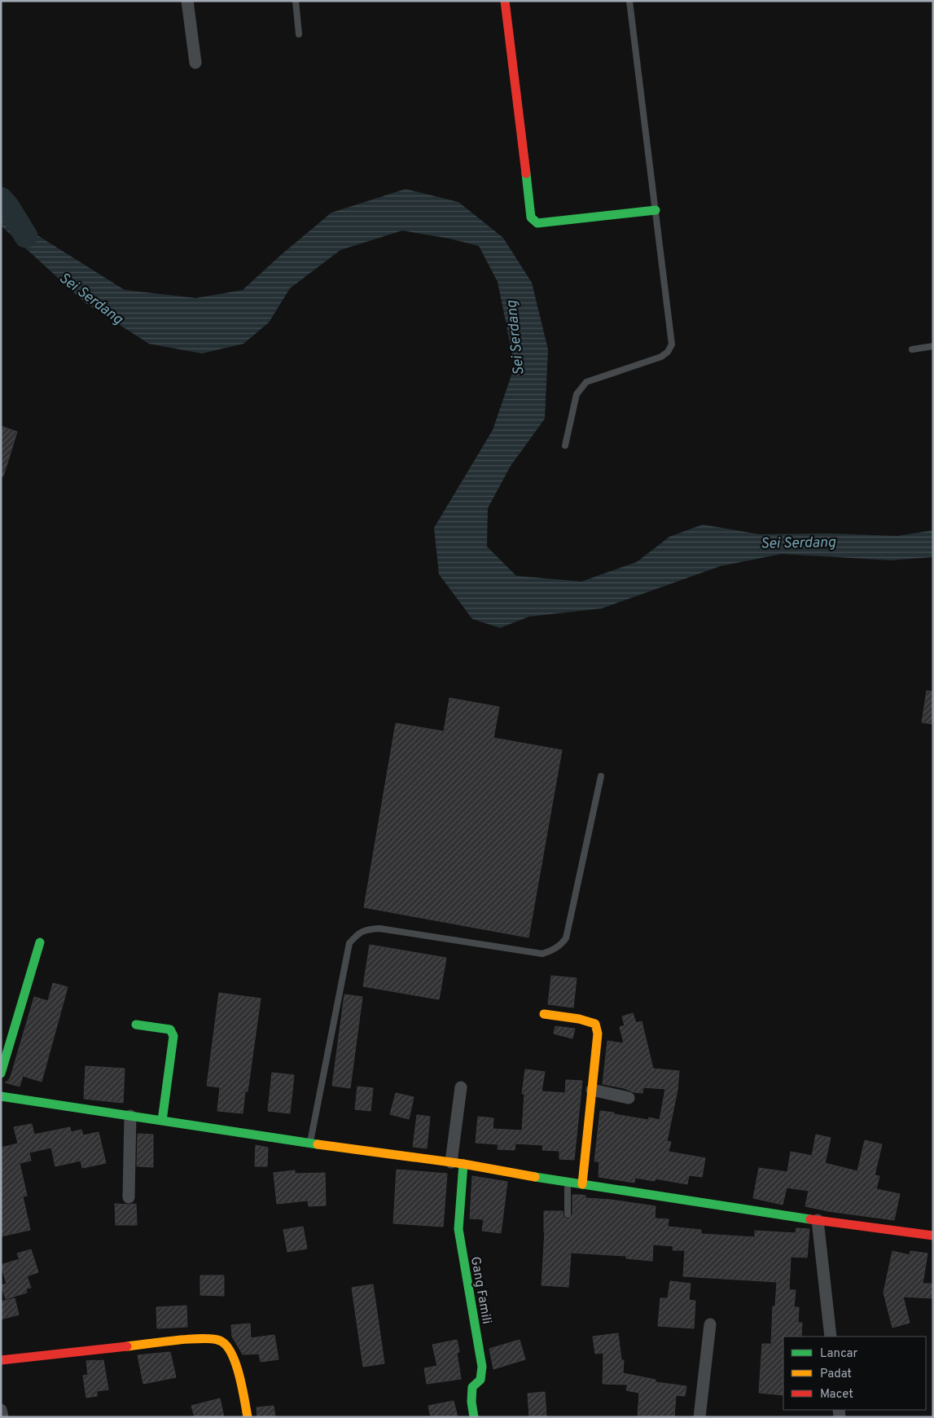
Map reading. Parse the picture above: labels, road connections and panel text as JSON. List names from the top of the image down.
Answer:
{
  "streets": {
    "street": ["Gang Famili"]
  },
  "water": ["Sei Serdang"],
  "legend": ["Lancar", "Padat", "Macet"]
}
